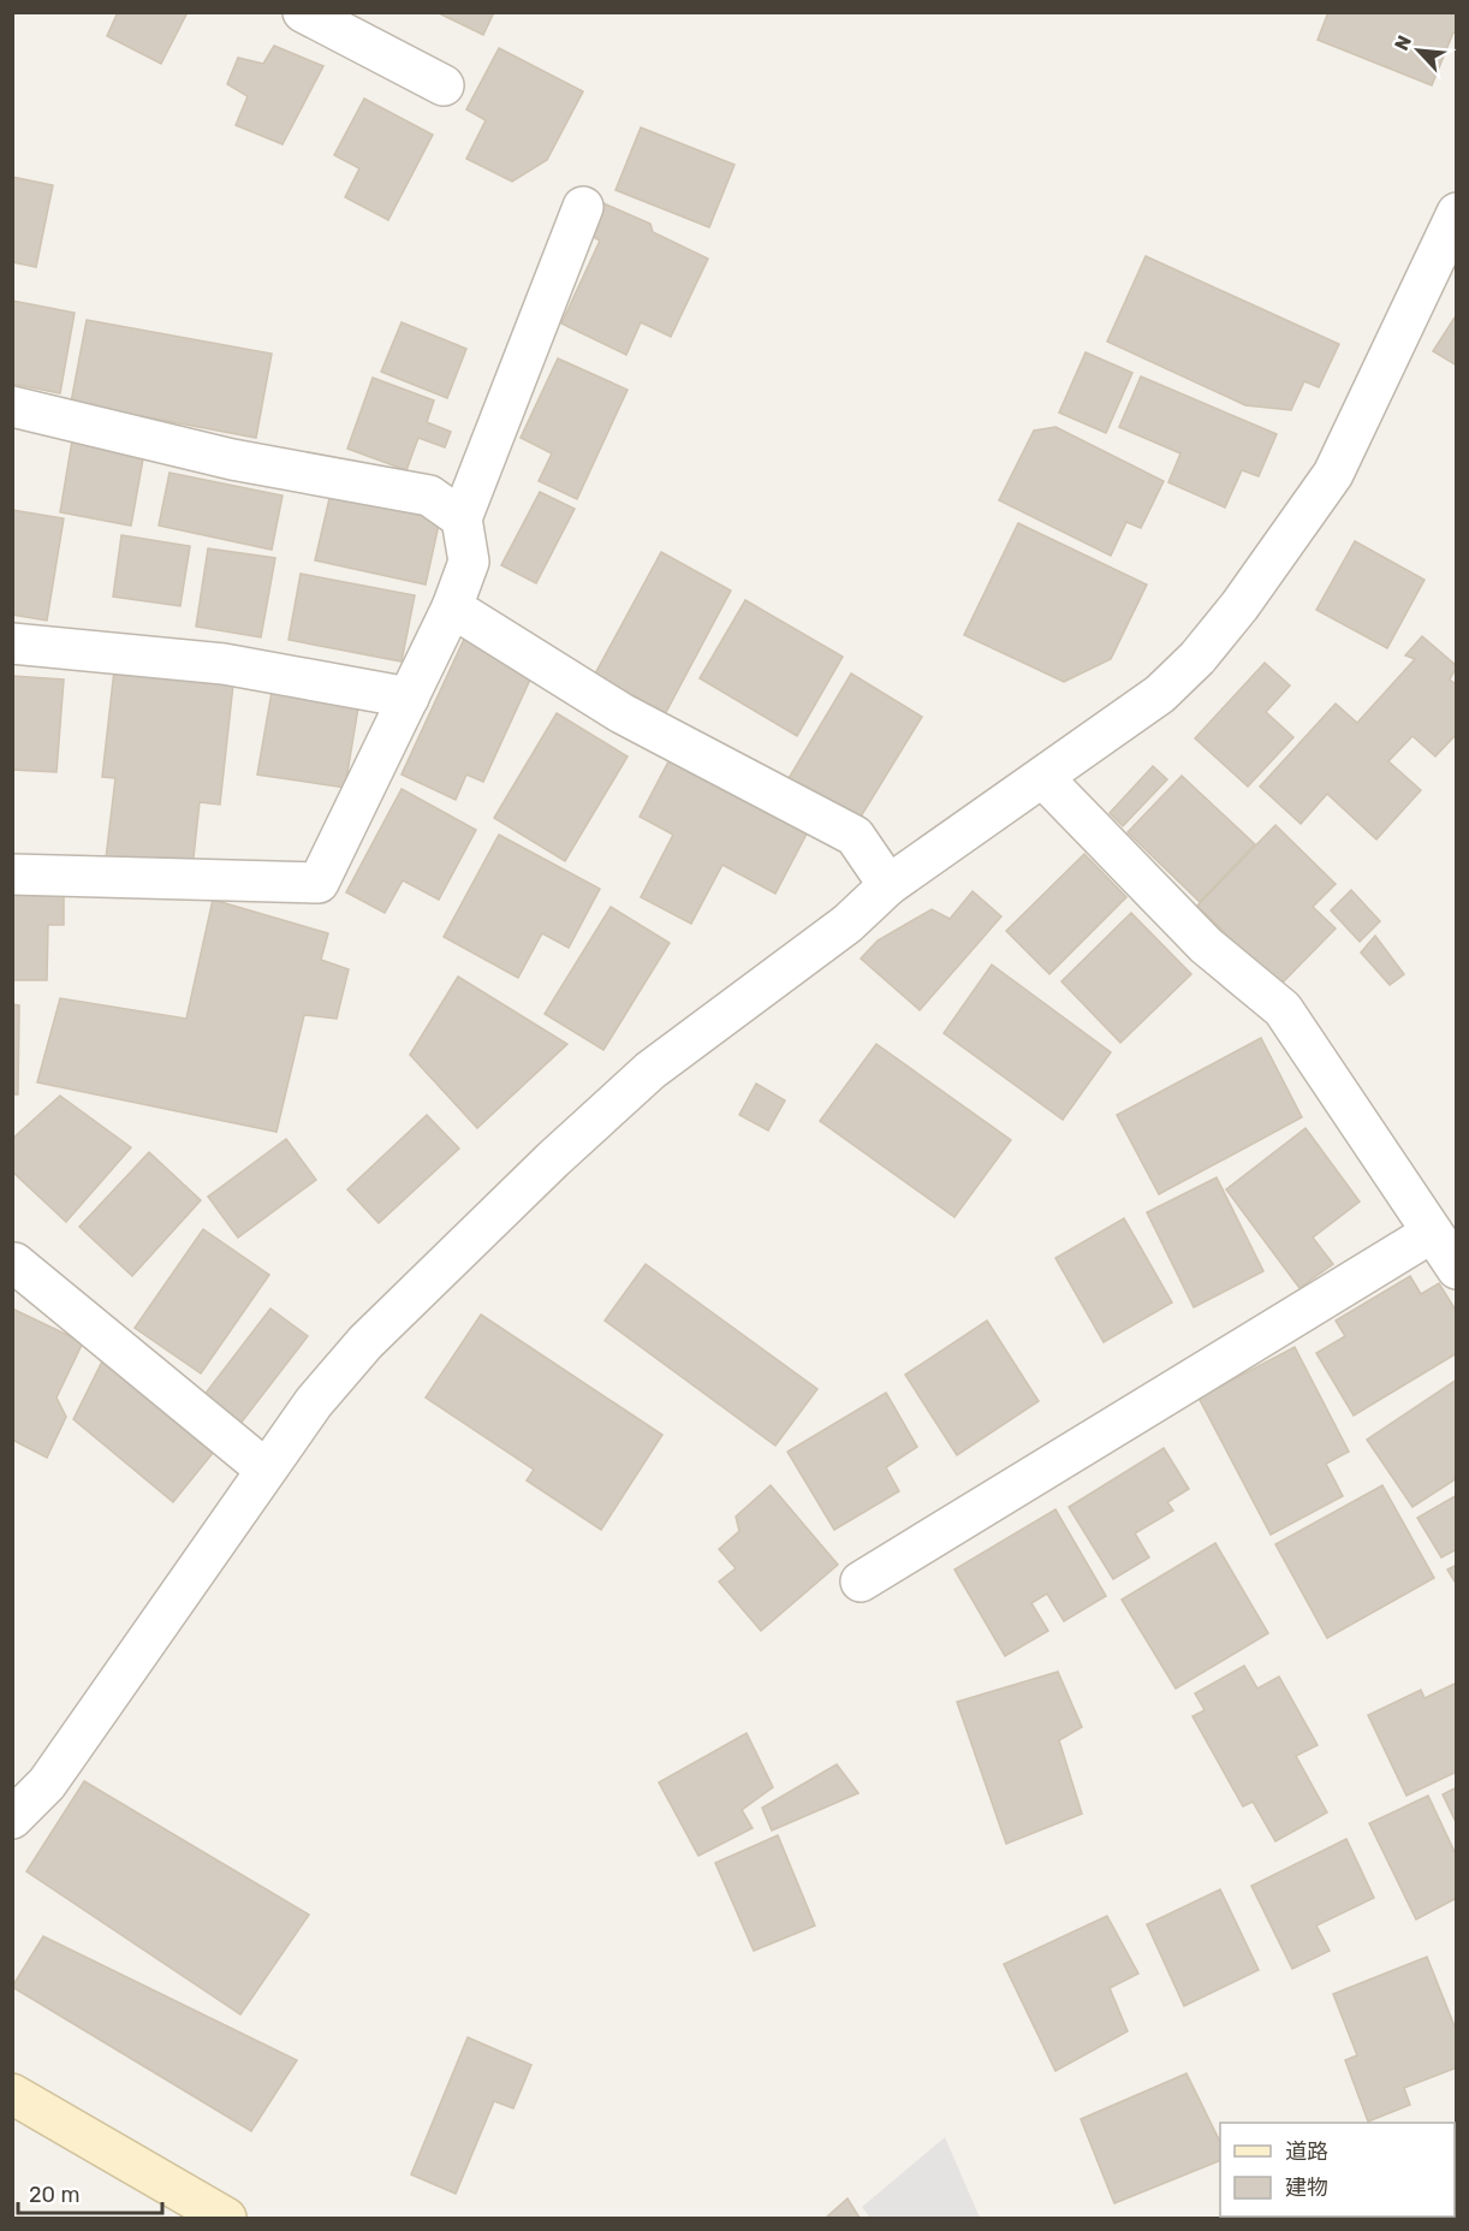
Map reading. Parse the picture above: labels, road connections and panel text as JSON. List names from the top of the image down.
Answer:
{
  "legend": ["道路", "建物"],
  "scale_bar": "20 m",
  "north": "top left"
}
